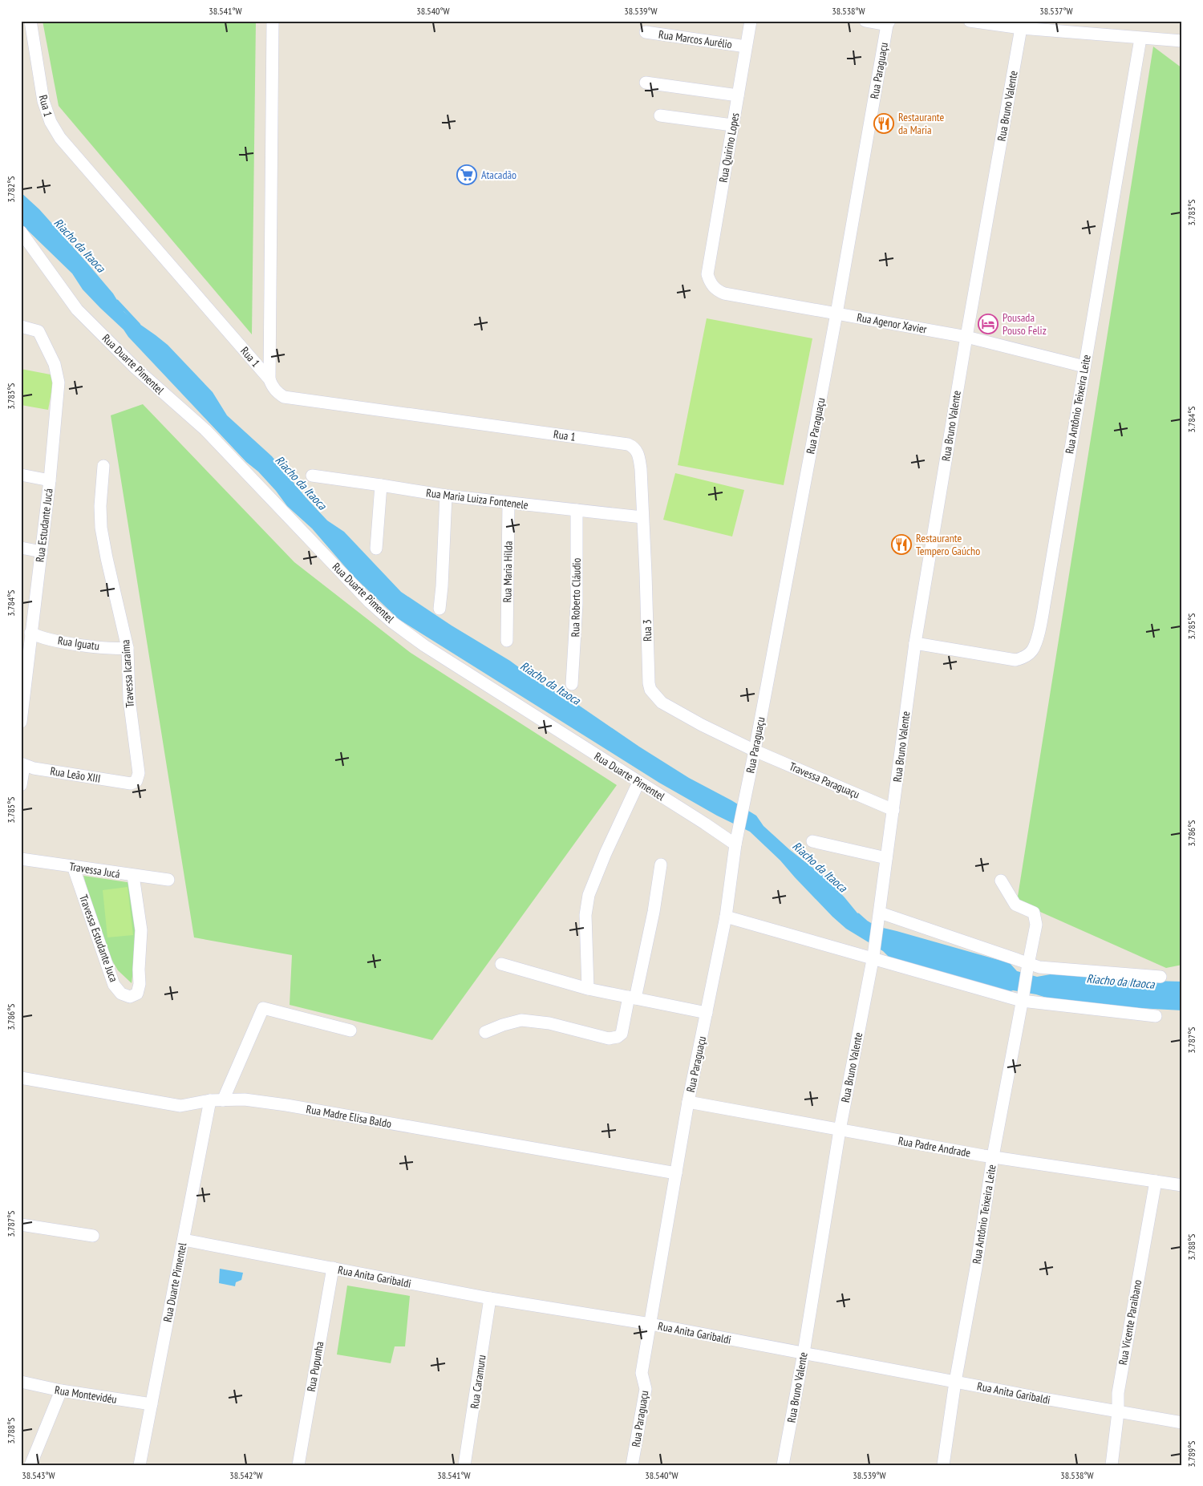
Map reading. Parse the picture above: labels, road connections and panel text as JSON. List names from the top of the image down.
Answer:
{
  "streets": {
    "street": [
      "Rua Marcos Aurélio",
      "Rua Paraguaçu",
      "Rua 1",
      "Rua Bruno Valente",
      "Rua Quirino Lopes",
      "Rua Agenor Xavier",
      "Rua Duarte Pimentel",
      "Rua Antônio Teixeira Leite",
      "Rua Maria Luiza Fontenele",
      "Rua Estudante Jucá",
      "Rua Maria Hilda",
      "Rua Roberto Cláudio",
      "Rua 3",
      "Rua Iguatu",
      "Travessa Icaraíma",
      "Rua Leão XIII",
      "Travessa Paraguaçu",
      "Travessa Jucá",
      "Travessa Estudante Juca",
      "Rua Madre Elisa Baldo",
      "Rua Padre Andrade",
      "Rua Anita Garibaldi",
      "Rua Vicente Paraibano",
      "Rua Pupunha",
      "Rua Caramuru",
      "Rua Montevidéu"
    ]
  },
  "crossings": [
    ["Rua Marcos Aurélio", "Rua Quirino Lopes"],
    ["Rua Paraguaçu", "Rua Agenor Xavier"],
    ["Rua Paraguaçu", "Rua Duarte Pimentel"],
    ["Rua Paraguaçu", "Rua 3"],
    ["Rua Paraguaçu", "Travessa Paraguaçu"],
    ["Rua Paraguaçu", "Rua Madre Elisa Baldo"],
    ["Rua Paraguaçu", "Rua Padre Andrade"],
    ["Rua Paraguaçu", "Rua Anita Garibaldi"],
    ["Rua 1", "Rua 3"],
    ["Rua Bruno Valente", "Rua Agenor Xavier"],
    ["Rua Bruno Valente", "Rua Antônio Teixeira Leite"],
    ["Rua Bruno Valente", "Travessa Paraguaçu"],
    ["Rua Bruno Valente", "Rua Padre Andrade"],
    ["Rua Bruno Valente", "Rua Anita Garibaldi"],
    ["Rua Quirino Lopes", "Rua Agenor Xavier"],
    ["Rua Agenor Xavier", "Rua Antônio Teixeira Leite"],
    ["Rua Duarte Pimentel", "Rua Madre Elisa Baldo"],
    ["Rua Duarte Pimentel", "Rua Anita Garibaldi"],
    ["Rua Duarte Pimentel", "Rua Montevidéu"],
    ["Rua Antônio Teixeira Leite", "Rua Padre Andrade"],
    ["Rua Antônio Teixeira Leite", "Rua Anita Garibaldi"],
    ["Rua Maria Luiza Fontenele", "Rua Maria Hilda"],
    ["Rua Maria Luiza Fontenele", "Rua Roberto Cláudio"],
    ["Rua Maria Luiza Fontenele", "Rua 3"],
    ["Rua Estudante Jucá", "Rua Iguatu"],
    ["Rua 3", "Travessa Paraguaçu"],
    ["Rua Iguatu", "Travessa Icaraíma"],
    ["Travessa Icaraíma", "Rua Leão XIII"],
    ["Travessa Jucá", "Travessa Estudante Juca"],
    ["Rua Padre Andrade", "Rua Vicente Paraibano"],
    ["Rua Anita Garibaldi", "Rua Vicente Paraibano"],
    ["Rua Anita Garibaldi", "Rua Pupunha"],
    ["Rua Anita Garibaldi", "Rua Caramuru"]
  ],
  "water": ["Riacho da Itaoca"],
  "places": {
    "restaurant": ["Restaurante da Maria", "Restaurante Tempero Gaúcho"],
    "supermarket": ["Atacadão"],
    "hotel": ["Pousada Pouso Feliz"]
  },
  "coordinates": [
    "38.541°W",
    "38.540°W",
    "38.539°W",
    "38.538°W",
    "38.537°W",
    "3.782°S",
    "3.783°S",
    "3.784°S",
    "3.785°S",
    "3.786°S",
    "3.787°S",
    "3.788°S",
    "3.789°S",
    "38.543°W",
    "38.542°W"
  ]
}
